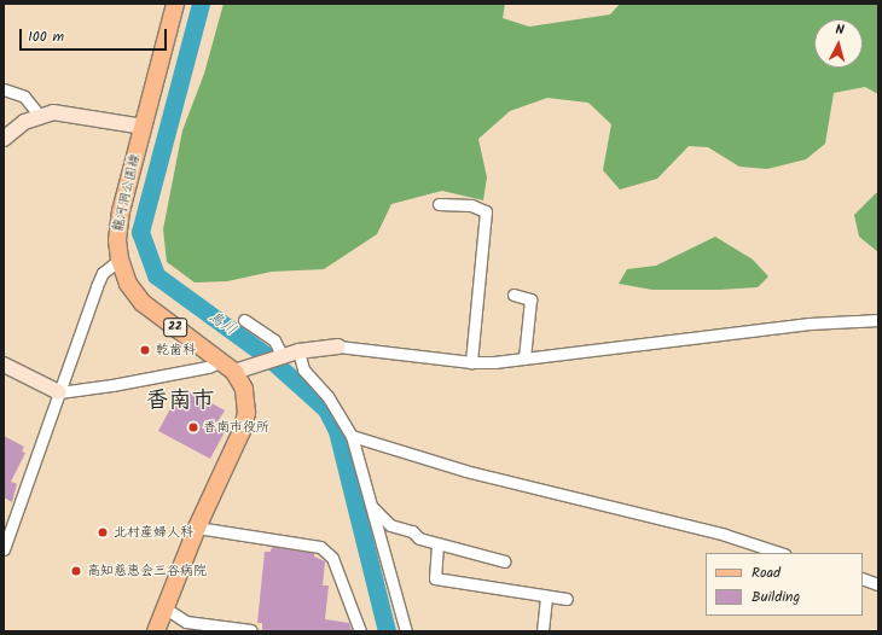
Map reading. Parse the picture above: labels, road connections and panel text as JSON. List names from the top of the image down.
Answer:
{
  "streets": {
    "main road": ["龍河洞公園線", "22"]
  },
  "districts": ["香南市"],
  "water": ["烏川"],
  "places": [
    "乾歯科",
    "香南市役所",
    "北村産婦人科",
    "高知慈恵会三谷病院"
  ],
  "legend": ["Road", "Building"],
  "scale_bar": "100 m",
  "north": "top"
}
